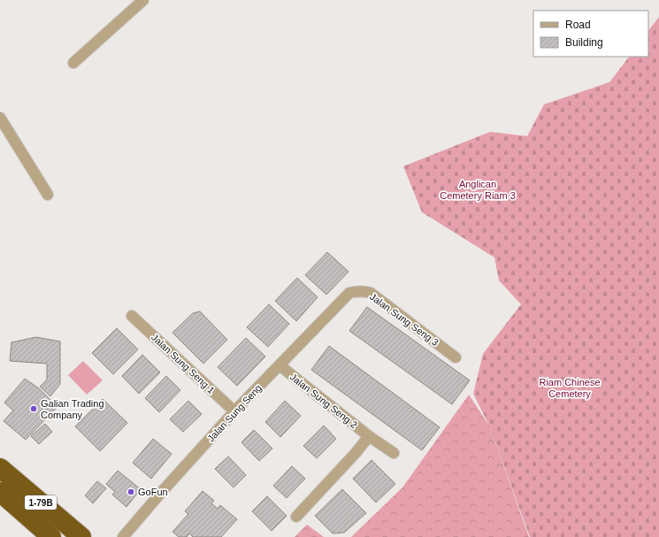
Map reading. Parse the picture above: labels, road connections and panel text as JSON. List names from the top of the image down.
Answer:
{
  "streets": {
    "highway": ["1-79B"],
    "street": [
      "Jalan Sung Seng 3",
      "Jalan Sung Seng 1",
      "Jalan Sung Seng 2",
      "Jalan Sung Seng"
    ]
  },
  "crossings": [
    ["Jalan Sung Seng 3", "Jalan Sung Seng"],
    ["Jalan Sung Seng 1", "Jalan Sung Seng"],
    ["Jalan Sung Seng 2", "Jalan Sung Seng"]
  ],
  "parks": ["Anglican Cemetery Riam 3", "Riam Chinese Cemetery"],
  "places": ["Galian Trading Company", "GoFun"],
  "legend": ["Road", "Building"]
}
